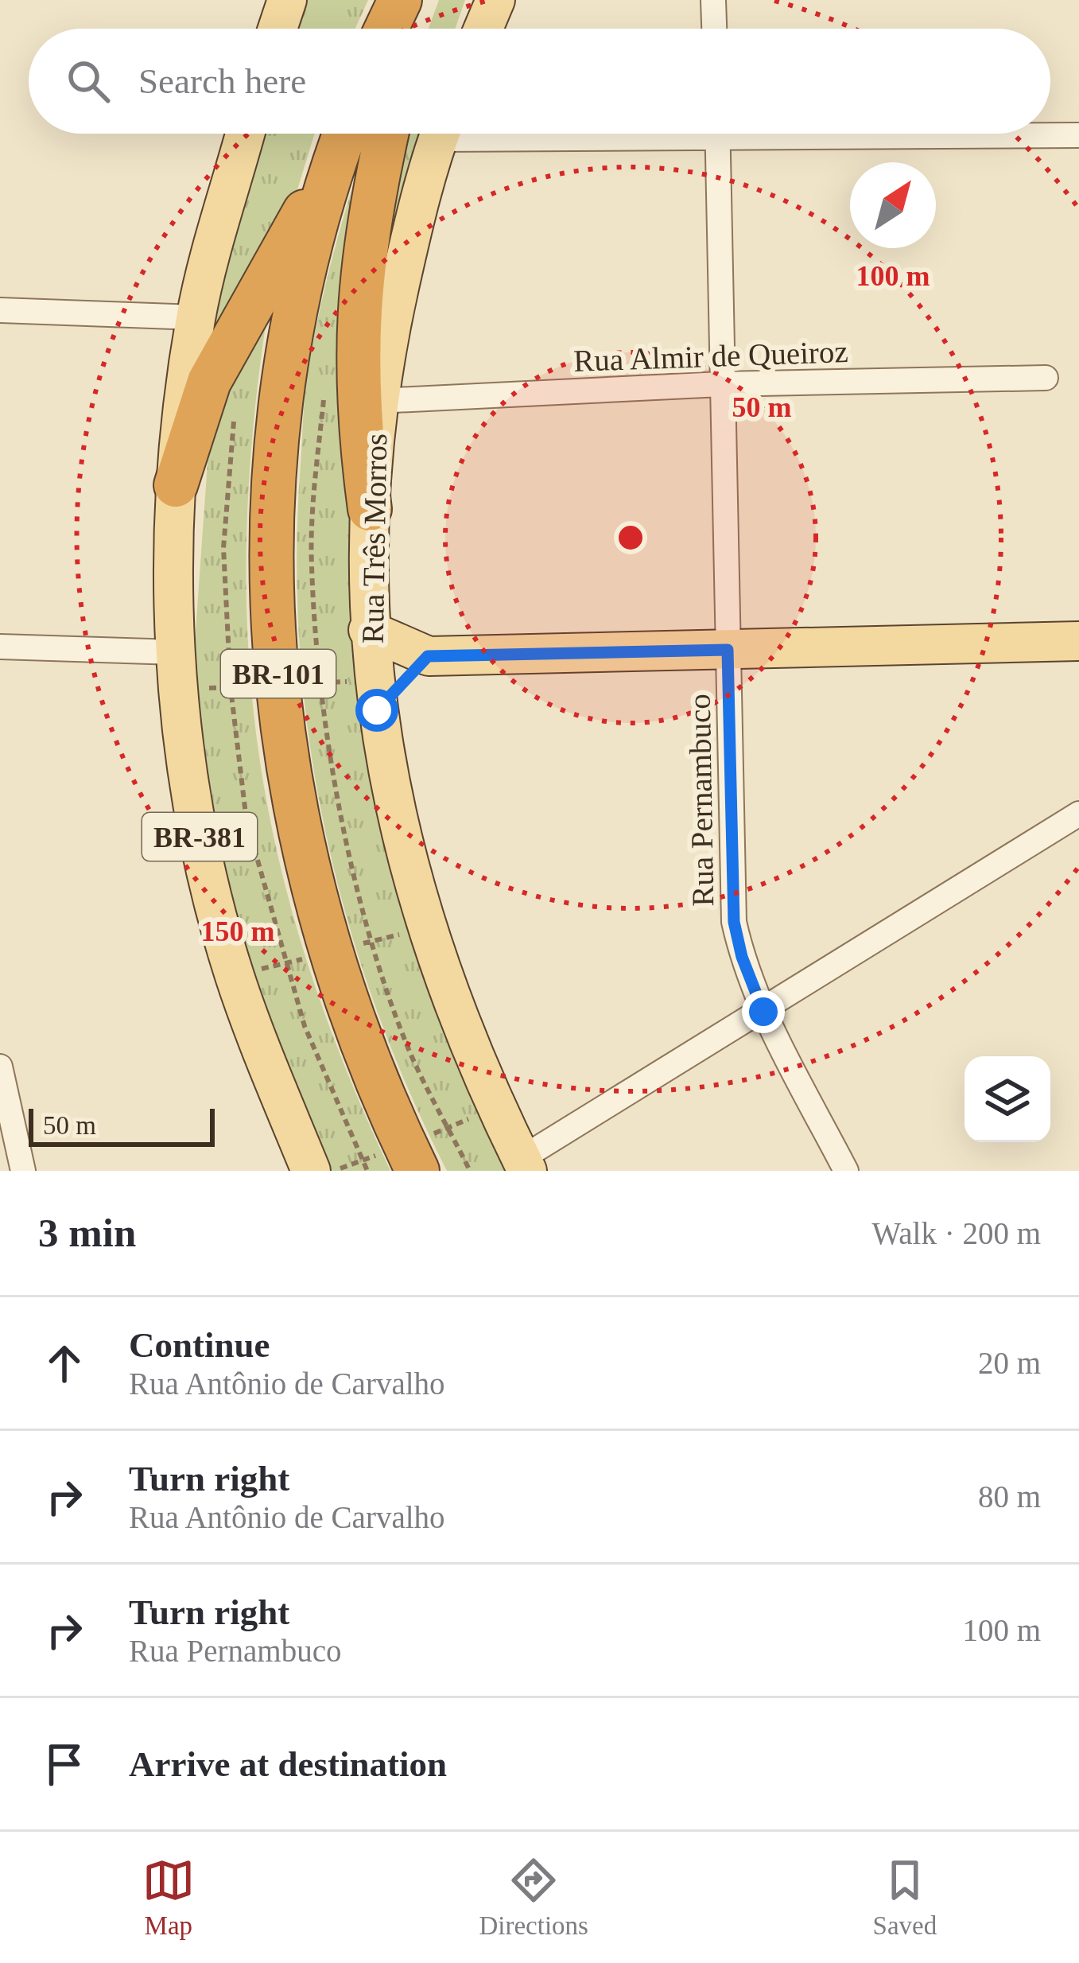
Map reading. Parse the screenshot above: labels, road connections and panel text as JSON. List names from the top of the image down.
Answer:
{
  "streets": {
    "highway": ["BR-101"],
    "main road": ["Rua Três Morros", "BR-381"],
    "street": ["Rua Almir de Queiroz", "Rua Pernambuco"]
  },
  "crossings": [
    ["Rua Almir de Queiroz", "Rua Três Morros"],
    ["Rua Almir de Queiroz", "Rua Pernambuco"]
  ],
  "scale_bar": "50 m",
  "north": "top right",
  "page": {
    "search": "Search here",
    "scale": "50 m",
    "heading": ["3 min", "Walk · 200 m"],
    "list": [
      ["Continue", "Rua Antônio de Carvalho", "20 m"],
      ["Turn right", "Rua Antônio de Carvalho", "80 m"],
      ["Turn right", "Rua Pernambuco", "100 m"],
      "Arrive at destination"
    ],
    "nav": ["Map", "Directions", "Saved"]
  },
  "rings": ["100 m", "50 m", "150 m"]
}
